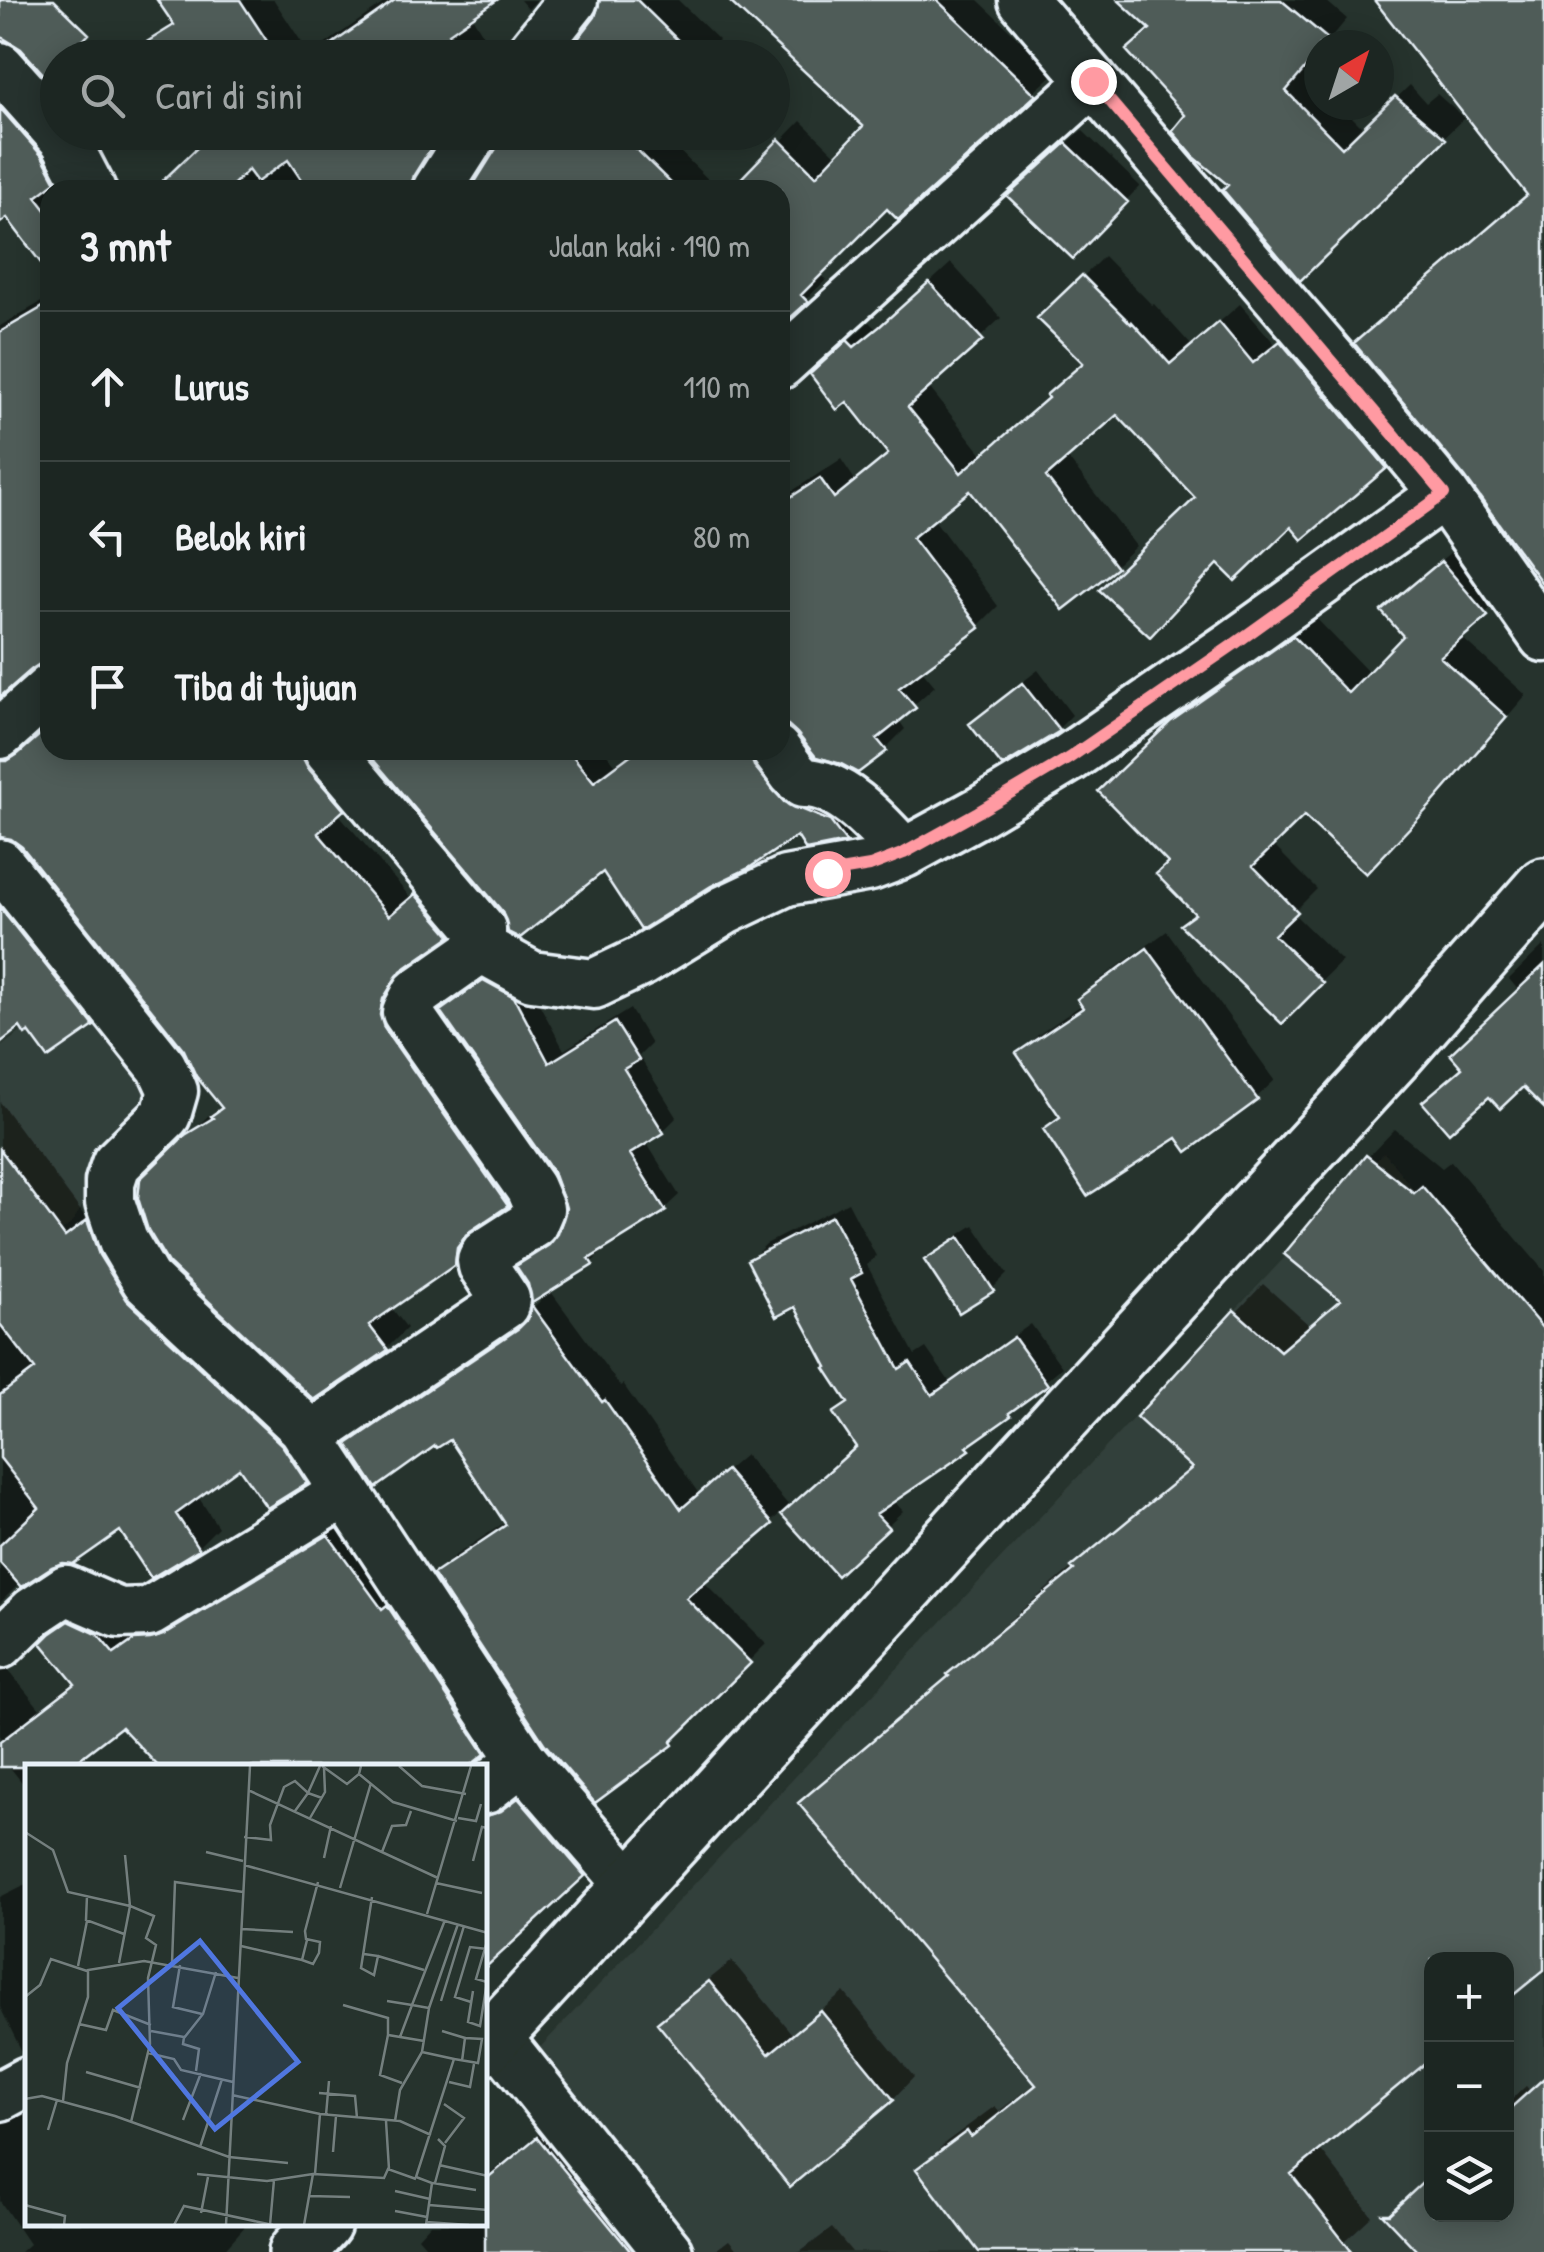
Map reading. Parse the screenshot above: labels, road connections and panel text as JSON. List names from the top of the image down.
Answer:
{
  "north": "top right",
  "page": {
    "search": "Cari di sini",
    "heading": ["3 mnt", "Jalan kaki · 190 m"],
    "list": [
      ["Lurus", "110 m"],
      ["Belok kiri", "80 m"],
      "Tiba di tujuan"
    ],
    "map_buttons": ["+", "−"]
  }
}
